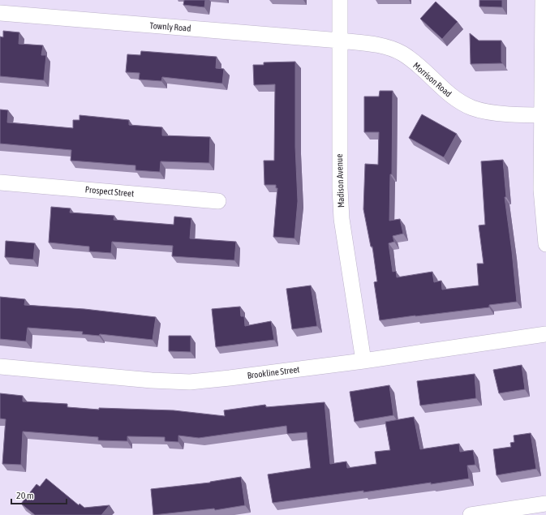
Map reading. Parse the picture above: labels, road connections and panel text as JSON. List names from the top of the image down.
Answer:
{
  "streets": {
    "street": [
      "Townly Road",
      "Morrison Road",
      "Madison Avenue",
      "Prospect Street",
      "Brookline Street"
    ]
  },
  "crossings": [
    ["Townly Road", "Morrison Road"],
    ["Townly Road", "Madison Avenue"],
    ["Morrison Road", "Madison Avenue"],
    ["Madison Avenue", "Brookline Street"]
  ],
  "scale_bar": "20 m"
}
